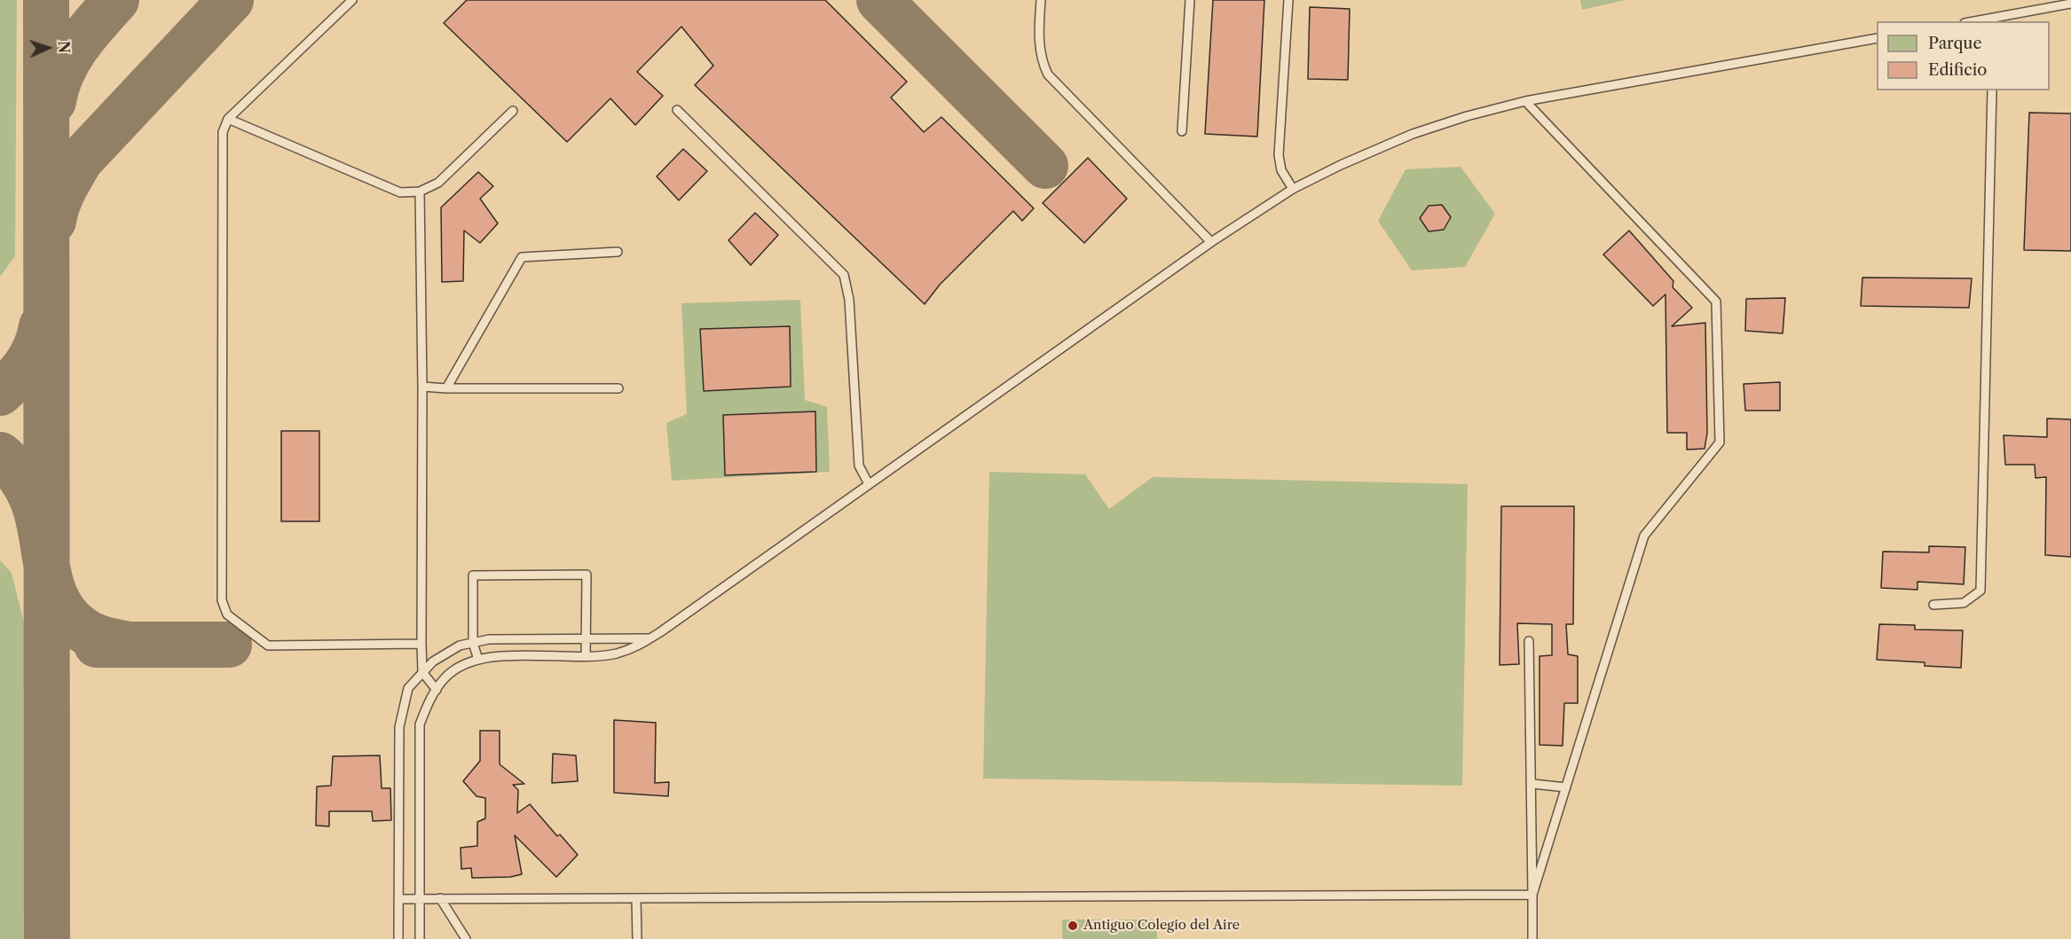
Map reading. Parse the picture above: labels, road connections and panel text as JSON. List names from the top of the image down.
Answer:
{
  "places": ["Antiguo Colegio del Aire"],
  "legend": ["Parque", "Edificio"],
  "north": "right"
}
